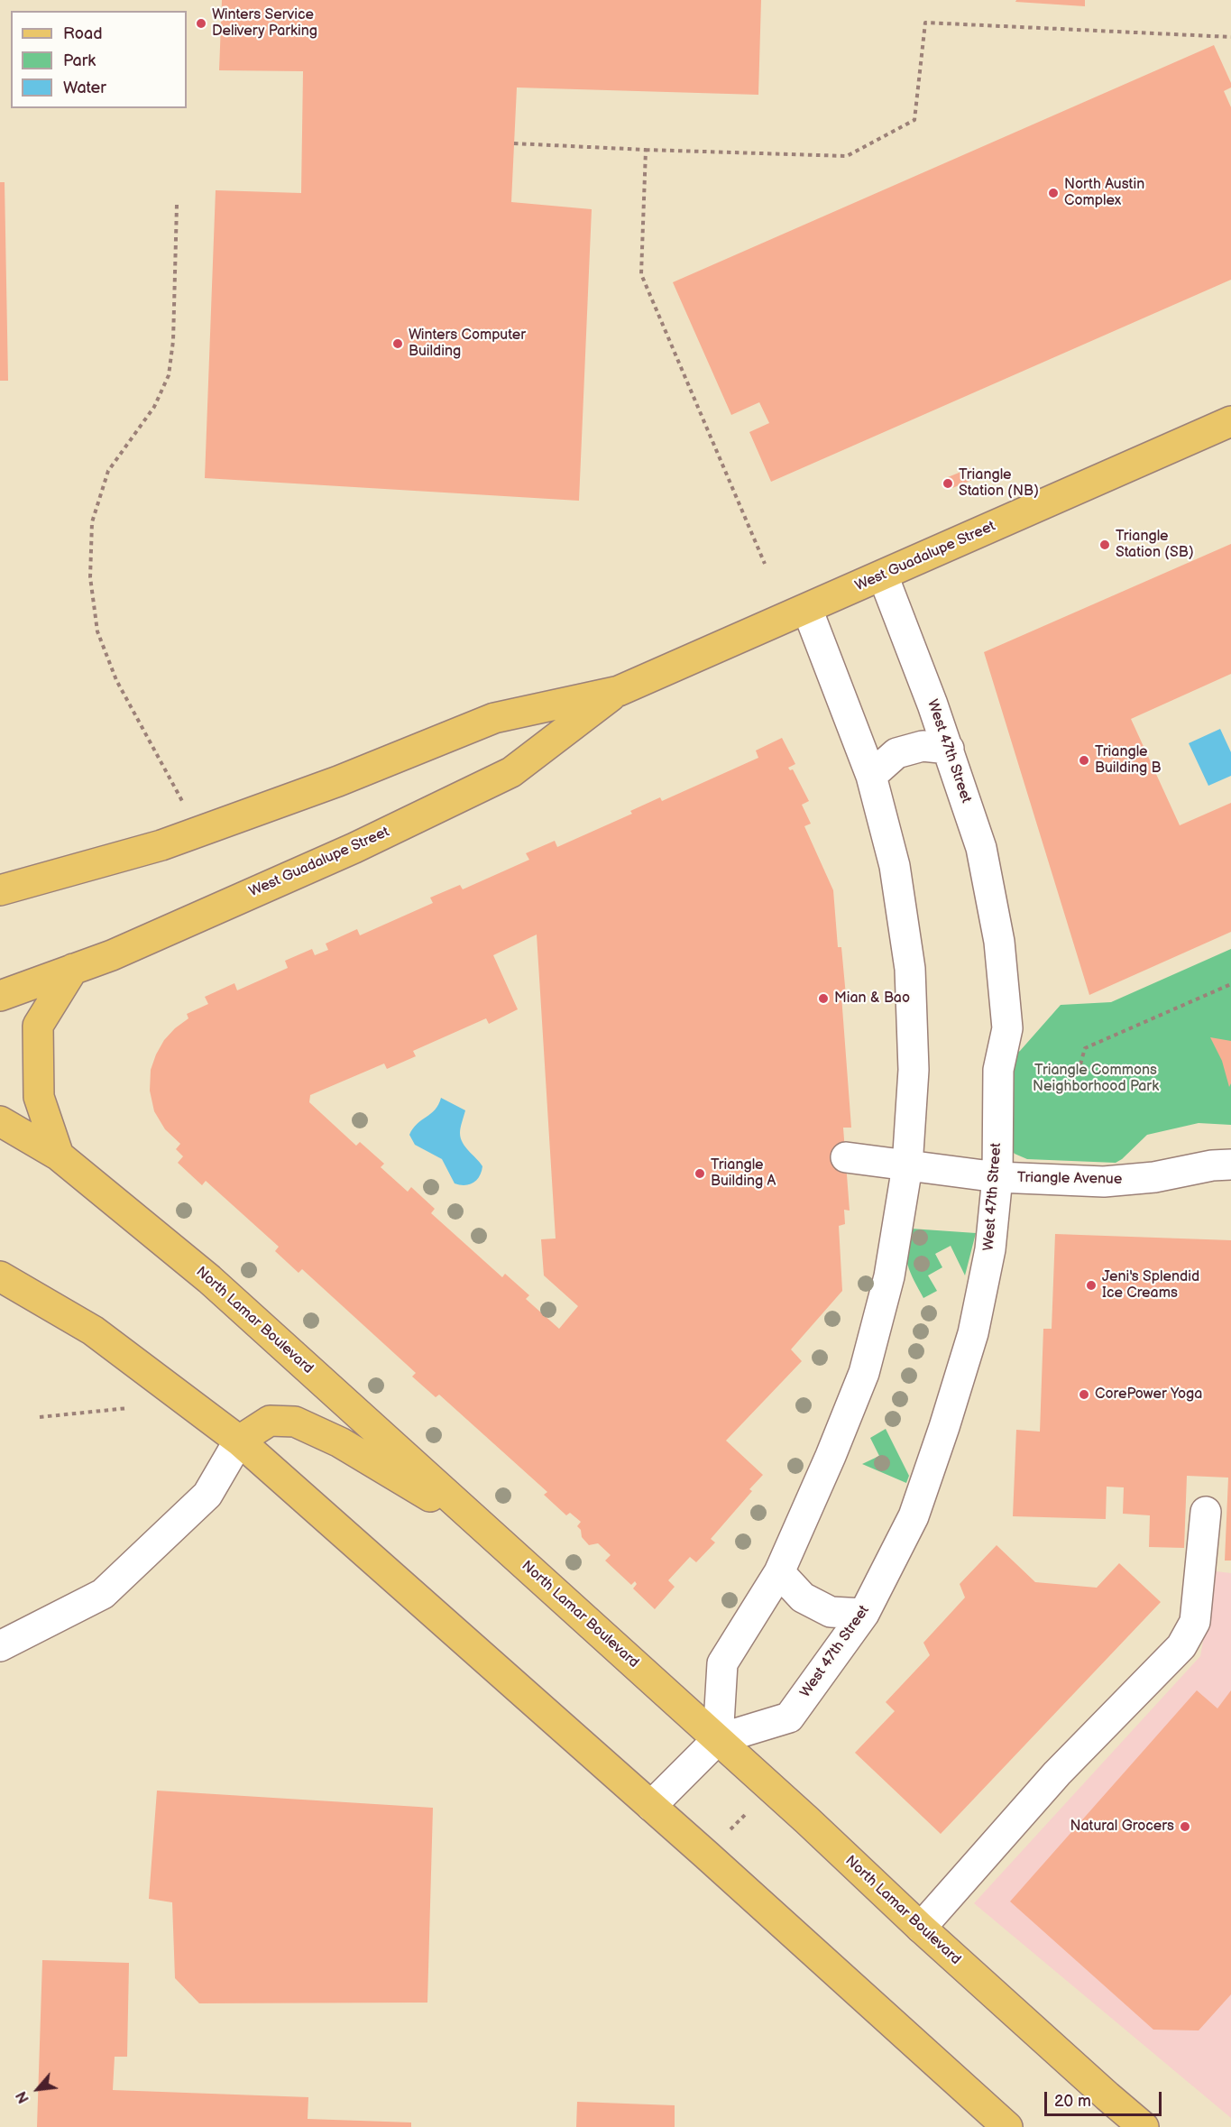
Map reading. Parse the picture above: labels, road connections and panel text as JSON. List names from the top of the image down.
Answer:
{
  "streets": {
    "main road": ["West Guadalupe Street", "North Lamar Boulevard"],
    "street": ["West 47th Street", "Triangle Avenue"]
  },
  "crossings": [
    ["West Guadalupe Street", "West 47th Street"],
    ["West 47th Street", "Triangle Avenue"],
    ["West 47th Street", "North Lamar Boulevard"]
  ],
  "parks": ["Triangle Commons Neighborhood Park"],
  "places": [
    "Winters Service Delivery Parking",
    "North Austin Complex",
    "Winters Computer Building",
    "Triangle Station (NB)",
    "Triangle Station (SB)",
    "Triangle Building B",
    "Mian & Bao",
    "Triangle Building A",
    "Jeni's Splendid Ice Creams",
    "CorePower Yoga",
    "Natural Grocers"
  ],
  "legend": ["Road", "Park", "Water"],
  "scale_bar": "20 m",
  "north": "bottom left"
}
